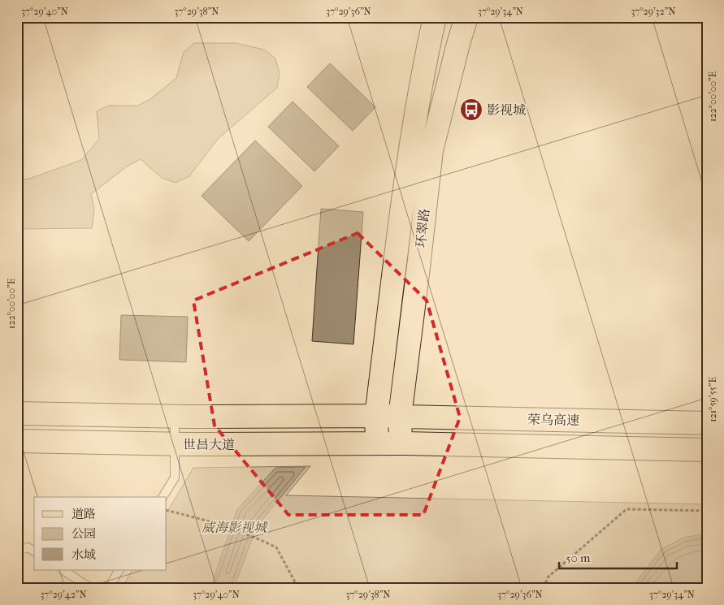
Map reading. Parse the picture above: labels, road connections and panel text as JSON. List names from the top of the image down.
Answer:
{
  "streets": {
    "main road": ["环翠路", "荣乌高速", "世昌大道"]
  },
  "crossings": [
    ["环翠路", "荣乌高速"],
    ["环翠路", "世昌大道"],
    ["荣乌高速", "世昌大道"]
  ],
  "parks": ["威海影视城"],
  "places": {
    "bus stop": ["影视城"]
  },
  "legend": ["道路", "公园", "水域"],
  "scale_bar": "50 m",
  "coordinates": [
    "37°29'40\"N",
    "37°29'38\"N",
    "37°29'36\"N",
    "37°29'34\"N",
    "37°29'32\"N",
    "122°00'00\"E",
    "121°59'55\"E",
    "37°29'42\"N"
  ]
}
